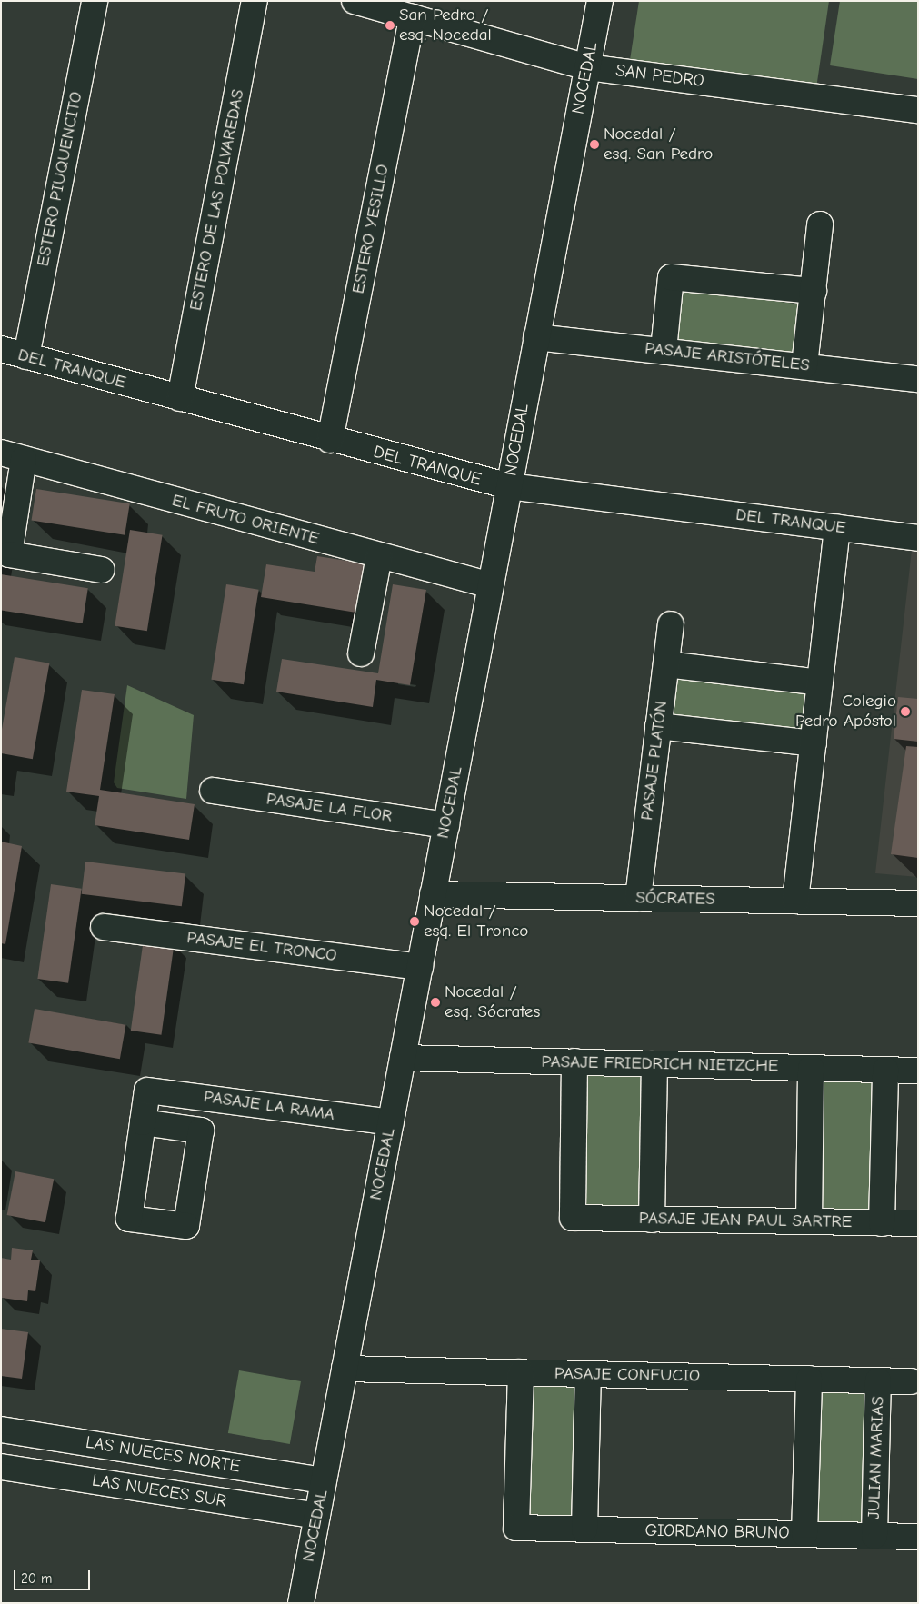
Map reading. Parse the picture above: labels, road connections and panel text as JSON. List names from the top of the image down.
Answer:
{
  "streets": {
    "street": [
      "SAN PEDRO",
      "NOCEDAL",
      "ESTERO PIUQUENCITO",
      "ESTERO DE LAS POLVAREDAS",
      "ESTERO YESILLO",
      "PASAJE ARISTÓTELES",
      "DEL TRANQUE",
      "EL FRUTO ORIENTE",
      "PASAJE PLATÓN",
      "PASAJE LA FLOR",
      "SÓCRATES",
      "PASAJE EL TRONCO",
      "PASAJE FRIEDRICH NIETZCHE",
      "PASAJE LA RAMA",
      "PASAJE JEAN PAUL SARTRE",
      "PASAJE CONFUCIO",
      "LAS NUECES NORTE",
      "JULIAN MARIAS",
      "LAS NUECES SUR",
      "GIORDANO BRUNO"
    ]
  },
  "crossings": [
    ["SAN PEDRO", "NOCEDAL"],
    ["SAN PEDRO", "ESTERO YESILLO"],
    ["NOCEDAL", "PASAJE ARISTÓTELES"],
    ["NOCEDAL", "DEL TRANQUE"],
    ["NOCEDAL", "EL FRUTO ORIENTE"],
    ["NOCEDAL", "PASAJE LA FLOR"],
    ["NOCEDAL", "SÓCRATES"],
    ["NOCEDAL", "PASAJE EL TRONCO"],
    ["NOCEDAL", "PASAJE FRIEDRICH NIETZCHE"],
    ["NOCEDAL", "PASAJE LA RAMA"],
    ["NOCEDAL", "PASAJE CONFUCIO"],
    ["NOCEDAL", "LAS NUECES NORTE"],
    ["NOCEDAL", "LAS NUECES SUR"],
    ["ESTERO PIUQUENCITO", "DEL TRANQUE"],
    ["ESTERO DE LAS POLVAREDAS", "DEL TRANQUE"],
    ["ESTERO YESILLO", "DEL TRANQUE"],
    ["PASAJE PLATÓN", "SÓCRATES"],
    ["PASAJE FRIEDRICH NIETZCHE", "PASAJE JEAN PAUL SARTRE"],
    ["PASAJE CONFUCIO", "JULIAN MARIAS"],
    ["PASAJE CONFUCIO", "GIORDANO BRUNO"],
    ["JULIAN MARIAS", "GIORDANO BRUNO"]
  ],
  "places": [
    "San Pedro / esq. Nocedal",
    "Nocedal / esq. San Pedro",
    "Colegio Pedro Apóstol",
    "Nocedal / esq. El Tronco",
    "Nocedal / esq. Sócrates"
  ],
  "scale_bar": "20 m"
}
